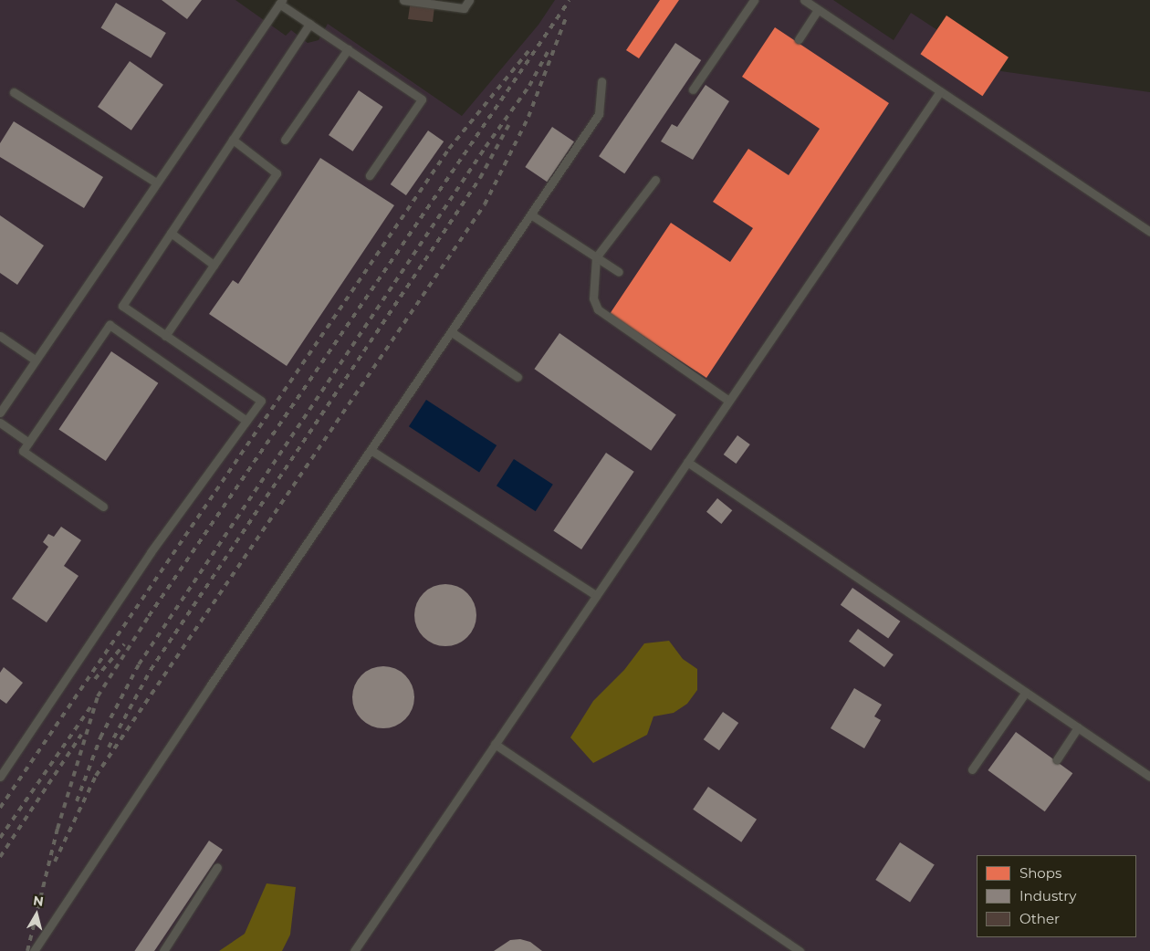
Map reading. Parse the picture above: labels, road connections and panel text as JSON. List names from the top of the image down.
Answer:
{
  "legend": ["Shops", "Industry", "Other"],
  "north": "top"
}
